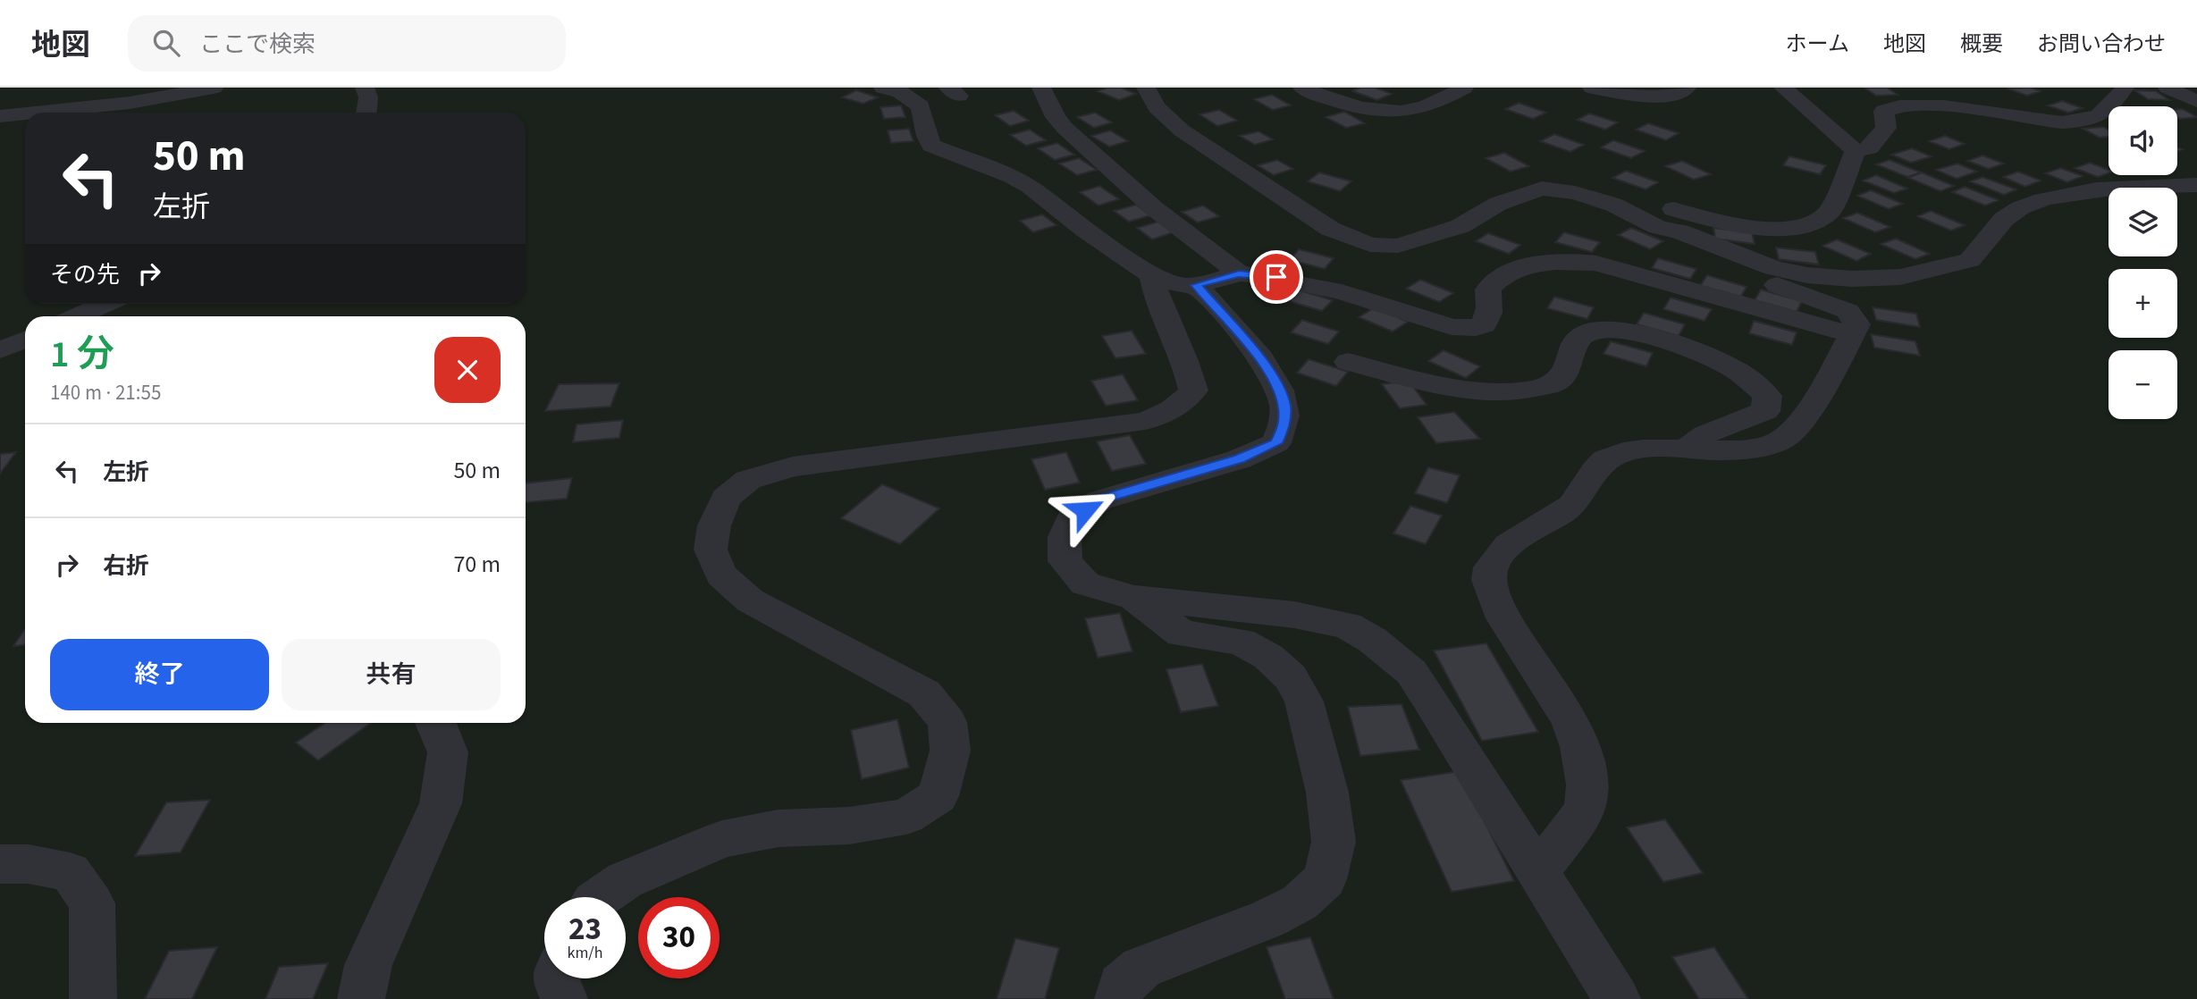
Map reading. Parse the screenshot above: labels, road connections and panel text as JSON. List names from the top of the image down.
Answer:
{
  "page": {
    "header": "地図",
    "search": "ここで検索",
    "nav": [
      "ホーム",
      "地図",
      "概要",
      "お問い合わせ"
    ],
    "map_buttons": ["+", "−"],
    "turn": ["50 m", "左折"],
    "then": "その先",
    "heading": ["1 分", "140 m · 21:55"],
    "list": [
      {
        "name": "左折",
        "value": "50 m"
      },
      {
        "name": "右折",
        "value": "70 m"
      }
    ],
    "buttons": ["終了", "共有"],
    "speed": "23 km/h",
    "limit": "30"
  }
}
